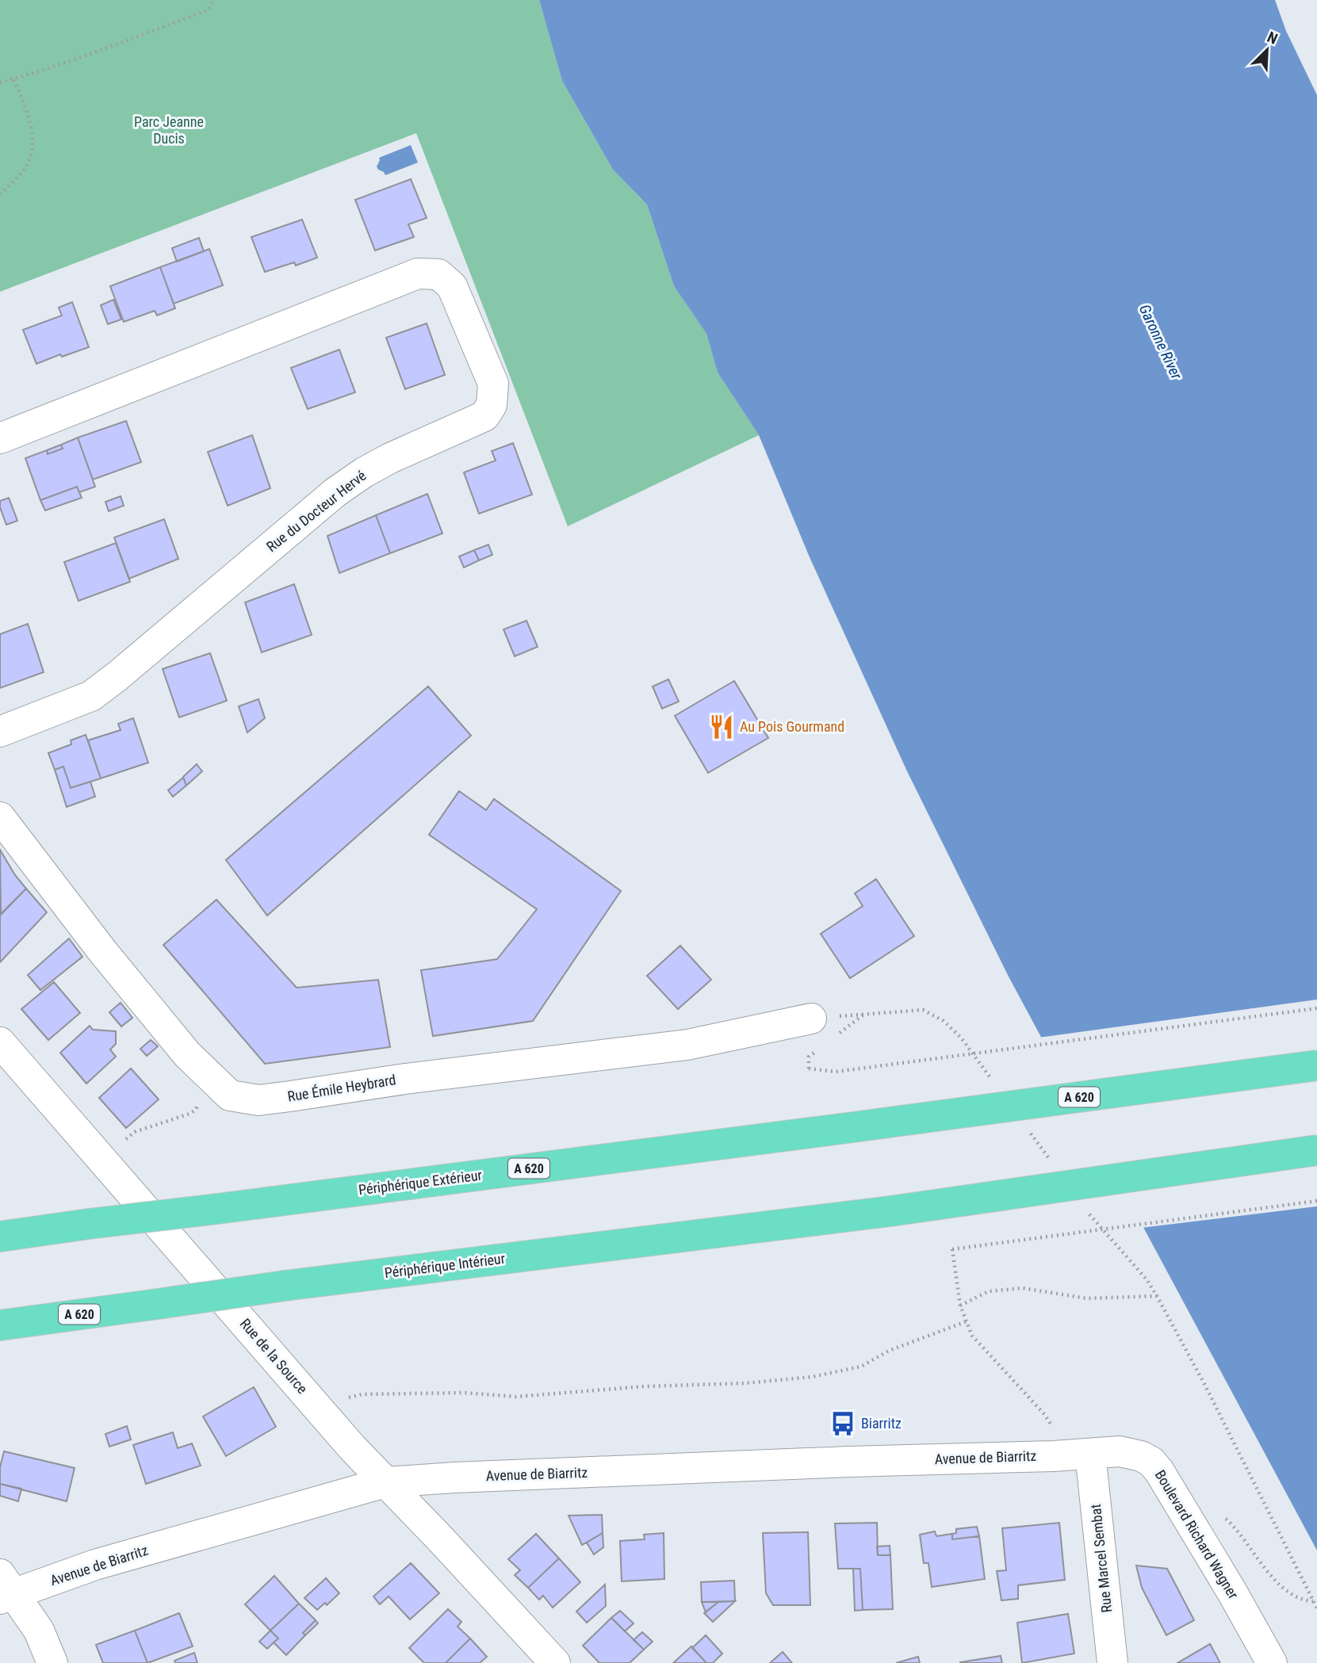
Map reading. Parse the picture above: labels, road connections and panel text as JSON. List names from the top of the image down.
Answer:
{
  "streets": {
    "highway": ["A 620", "Périphérique Extérieur", "Périphérique Intérieur"],
    "street": [
      "Rue du Docteur Hervé",
      "Rue Émile Heybrard",
      "Rue de la Source",
      "Avenue de Biarritz",
      "Boulevard Richard Wagner",
      "Rue Marcel Sembat"
    ]
  },
  "crossings": [
    ["Rue de la Source", "Avenue de Biarritz"],
    ["Avenue de Biarritz", "Boulevard Richard Wagner"],
    ["Avenue de Biarritz", "Rue Marcel Sembat"],
    ["Boulevard Richard Wagner", "Rue Marcel Sembat"]
  ],
  "water": ["Garonne River"],
  "parks": ["Parc Jeanne Ducis"],
  "places": {
    "restaurant": ["Au Pois Gourmand"],
    "bus stop": ["Biarritz"]
  },
  "north": "top right"
}
